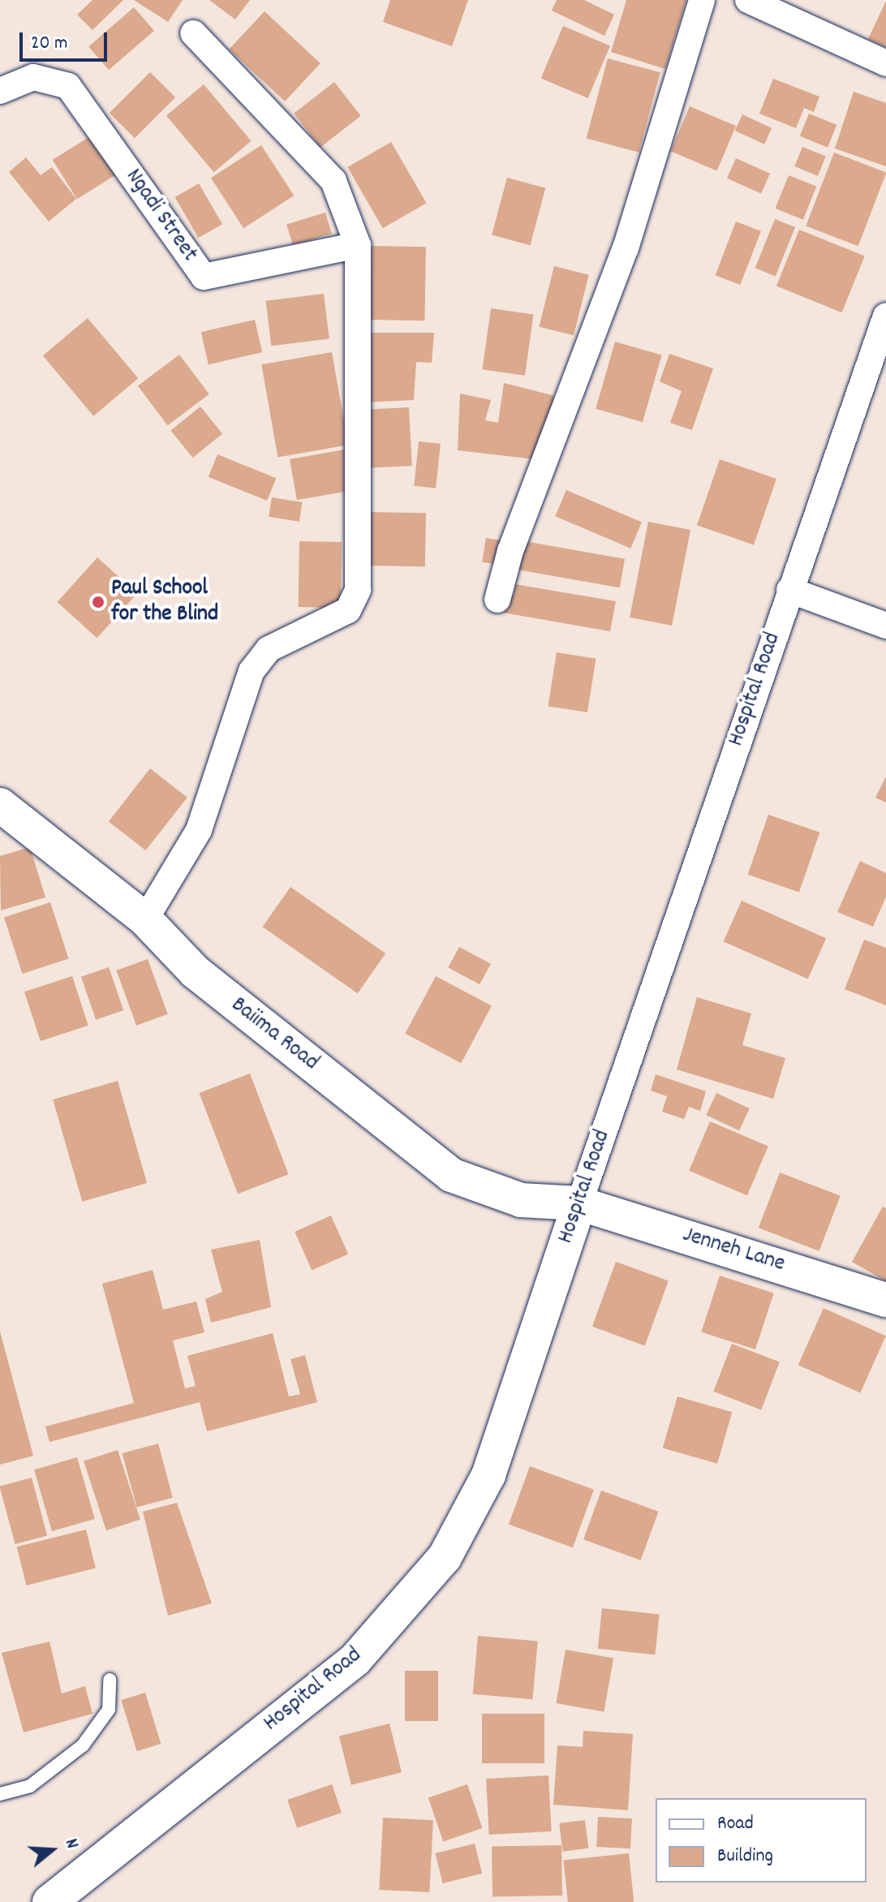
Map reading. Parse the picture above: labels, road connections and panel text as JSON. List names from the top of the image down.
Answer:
{
  "streets": {
    "street": [
      "Ngadi Street",
      "Hospital Road",
      "Baiima Road",
      "Jenneh Lane"
    ]
  },
  "crossings": [
    ["Hospital Road", "Baiima Road"],
    ["Hospital Road", "Jenneh Lane"],
    ["Baiima Road", "Jenneh Lane"]
  ],
  "places": ["Paul School for the Blind"],
  "legend": ["Road", "Building"],
  "scale_bar": "20 m",
  "north": "right"
}
